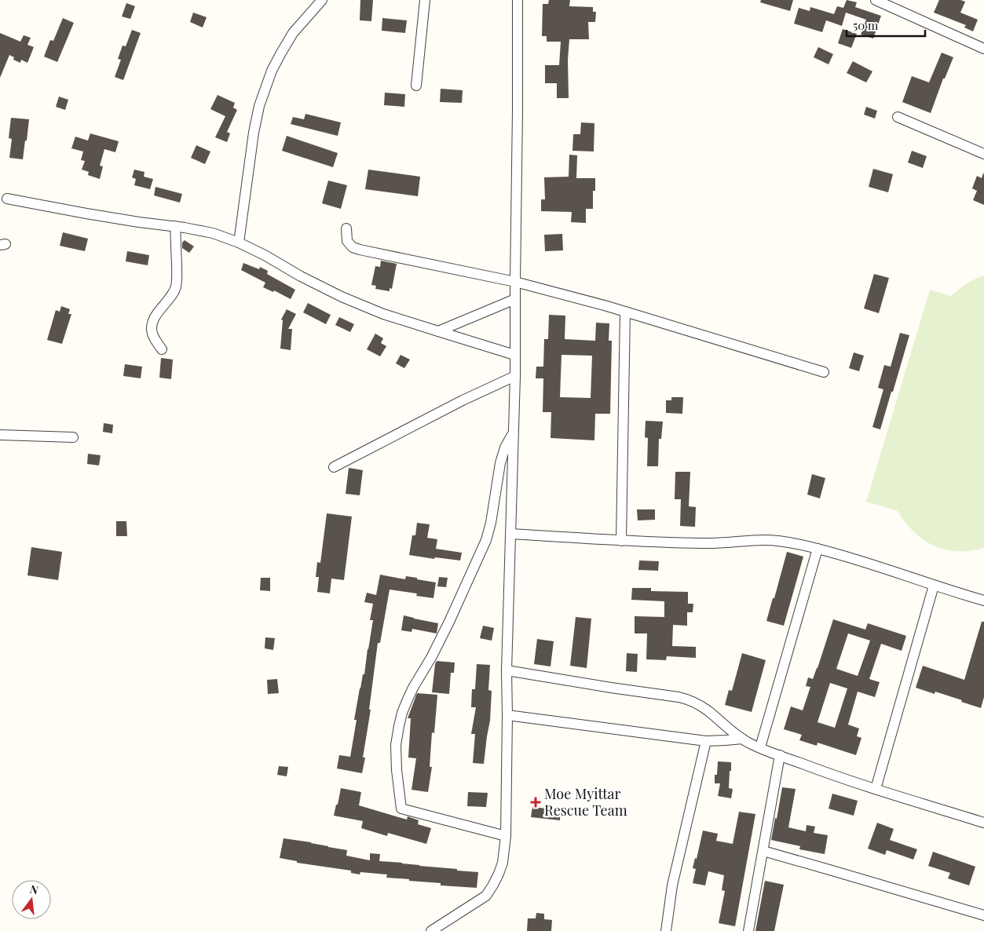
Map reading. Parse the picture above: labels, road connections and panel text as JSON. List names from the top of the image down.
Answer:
{
  "places": {
    "health": ["Moe Myittar Rescue Team"]
  },
  "scale_bar": "50 m",
  "north": "top"
}
